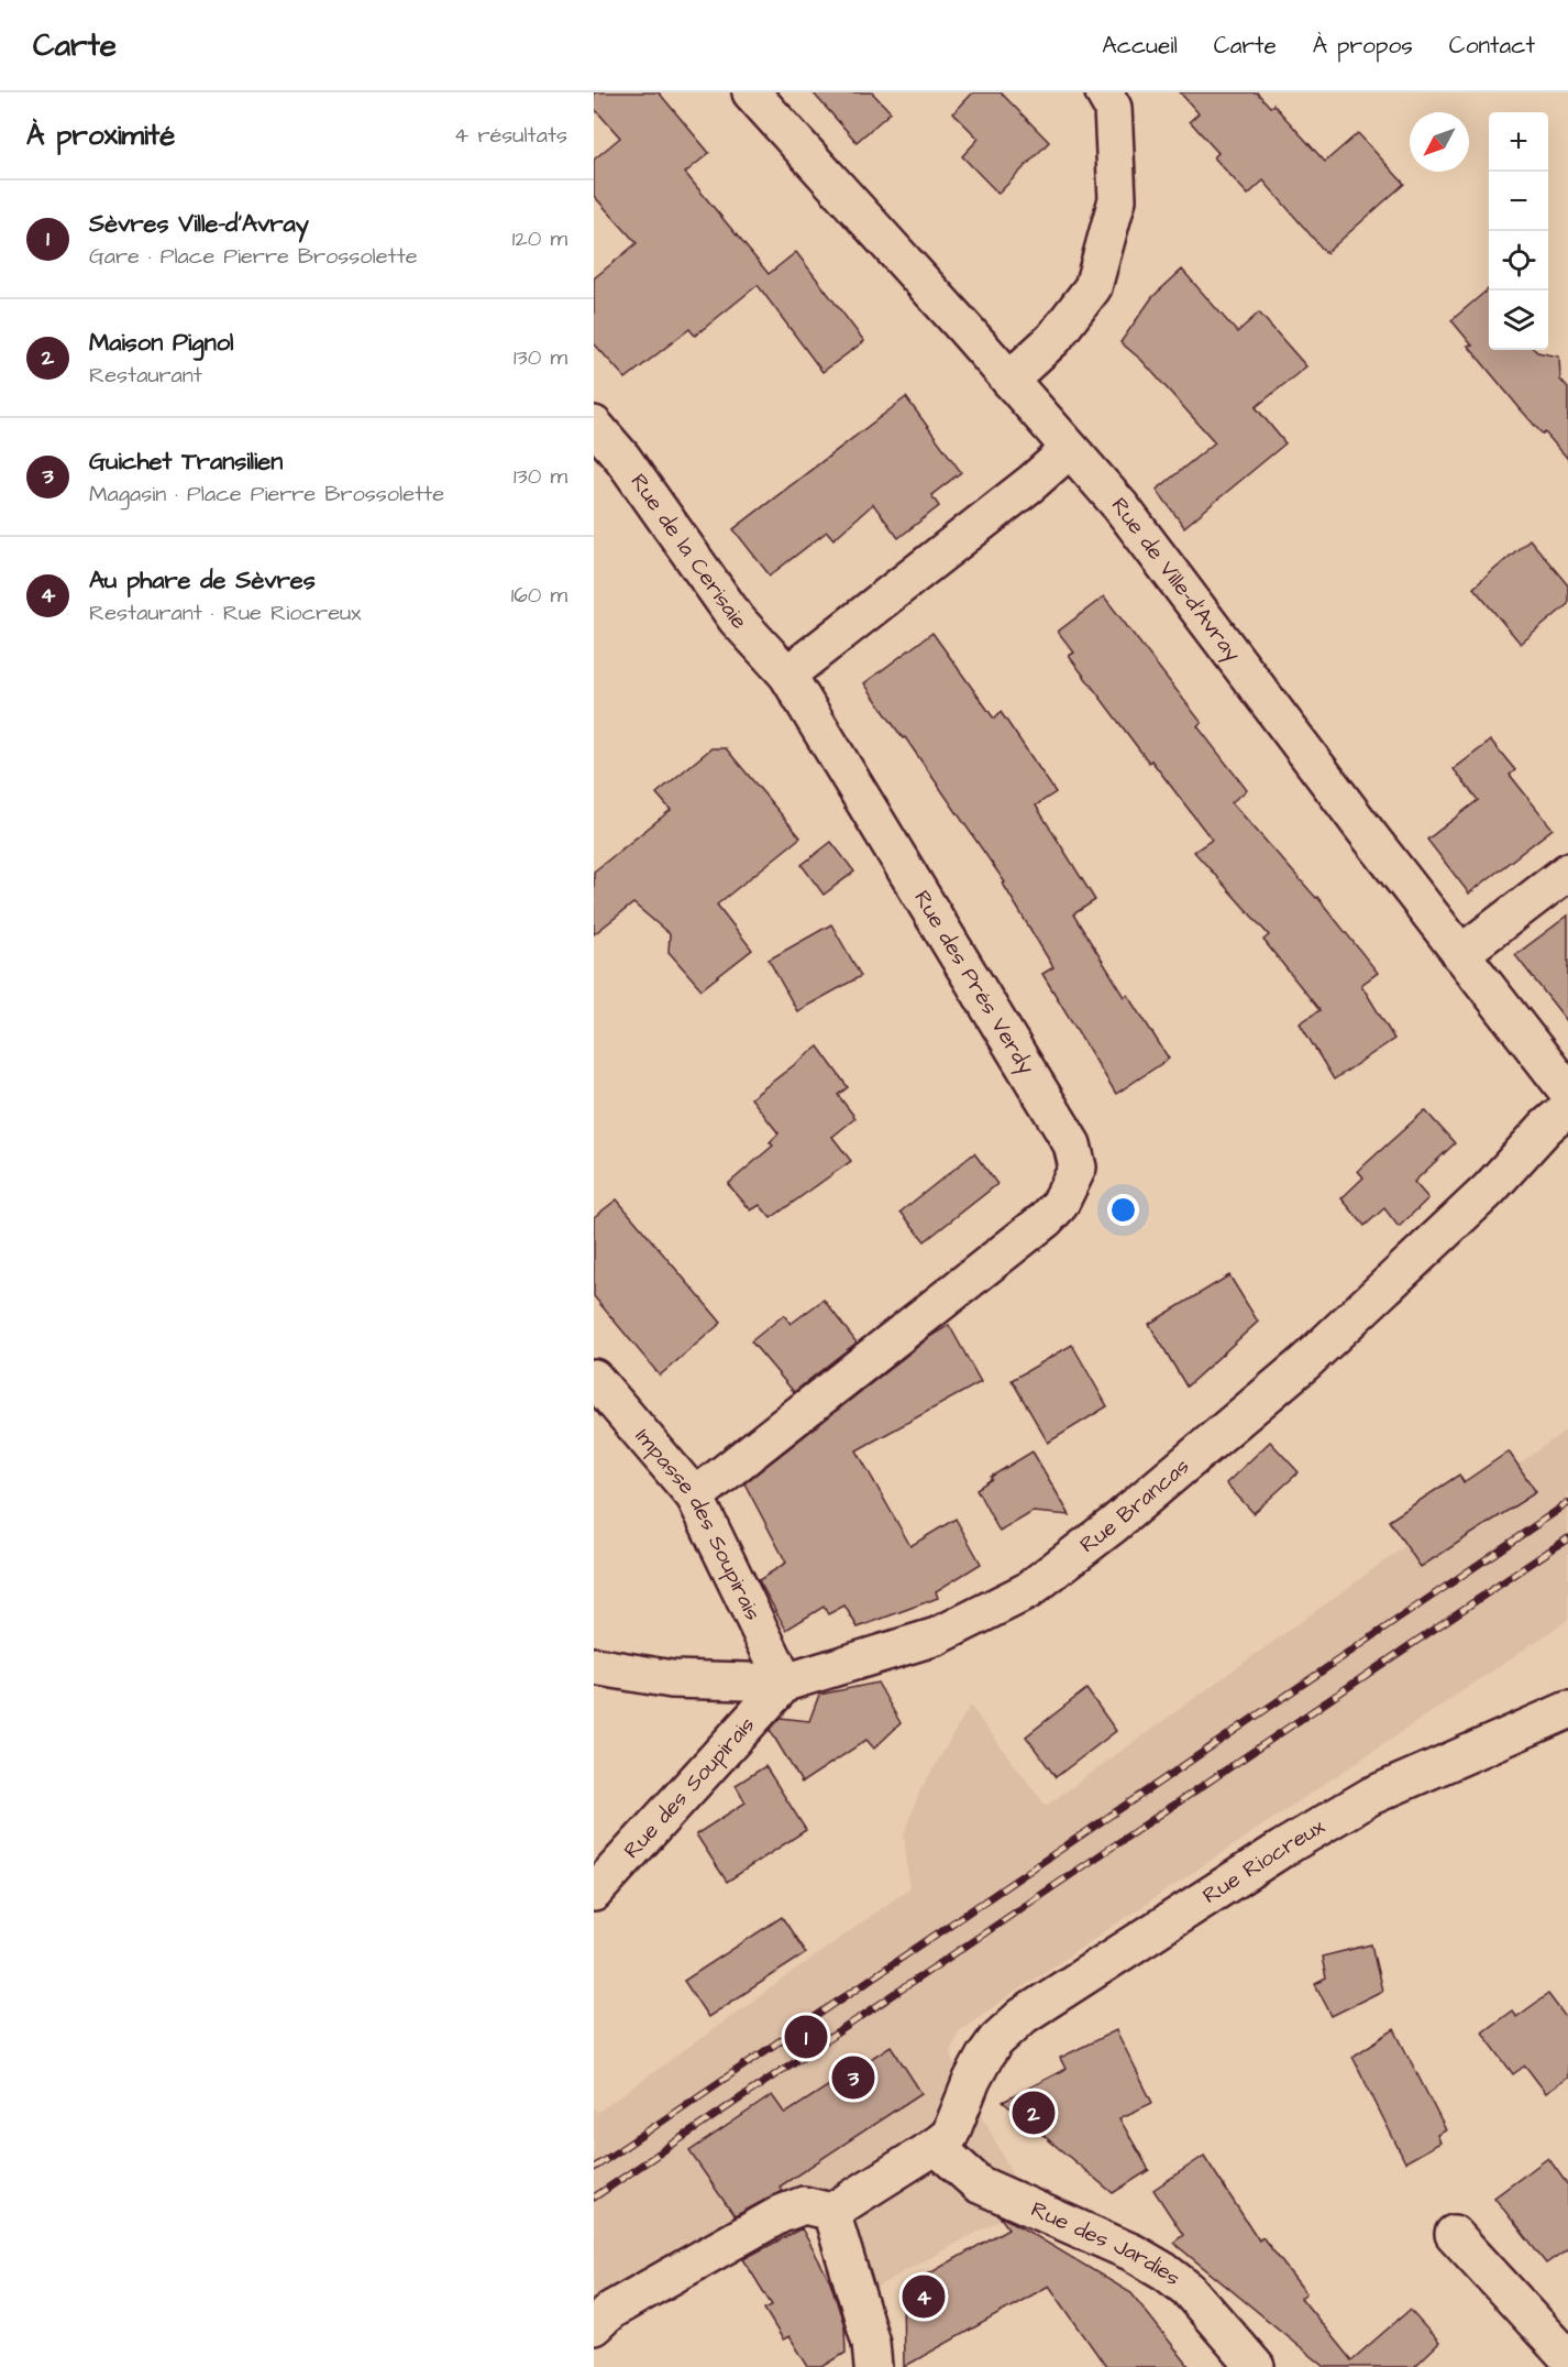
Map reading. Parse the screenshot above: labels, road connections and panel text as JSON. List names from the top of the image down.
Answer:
{
  "streets": {
    "street": [
      "Rue de la Cerisaie",
      "Rue de Ville-d'Avray",
      "Rue des Prés Verdy",
      "Rue Brancas",
      "Impasse des Soupirais",
      "Rue des Soupirais",
      "Rue Riocreux",
      "Rue des Jardies"
    ]
  },
  "crossings": [
    ["Rue de la Cerisaie", "Rue des Prés Verdy"],
    ["Rue des Prés Verdy", "Impasse des Soupirais"],
    ["Rue Brancas", "Impasse des Soupirais"],
    ["Rue Brancas", "Rue des Soupirais"],
    ["Impasse des Soupirais", "Rue des Soupirais"],
    ["Rue Riocreux", "Rue des Jardies"]
  ],
  "north": "bottom left",
  "page": {
    "header": "Carte",
    "nav": [
      "Accueil",
      "Carte",
      "À propos",
      "Contact"
    ],
    "heading": ["À proximité", "4 résultats"],
    "map_buttons": ["+", "−"],
    "list": [
      {
        "mark": "1",
        "name": "Sèvres Ville-d'Avray",
        "note": "Gare · Place Pierre Brossolette",
        "value": "120 m"
      },
      {
        "mark": "2",
        "name": "Maison Pignol",
        "note": "Restaurant",
        "value": "130 m"
      },
      {
        "mark": "3",
        "name": "Guichet Transilien",
        "note": "Magasin · Place Pierre Brossolette",
        "value": "130 m"
      },
      {
        "mark": "4",
        "name": "Au phare de Sèvres",
        "note": "Restaurant · Rue Riocreux",
        "value": "160 m"
      }
    ],
    "pins": [
      "1",
      "3",
      "2",
      "4"
    ]
  }
}
